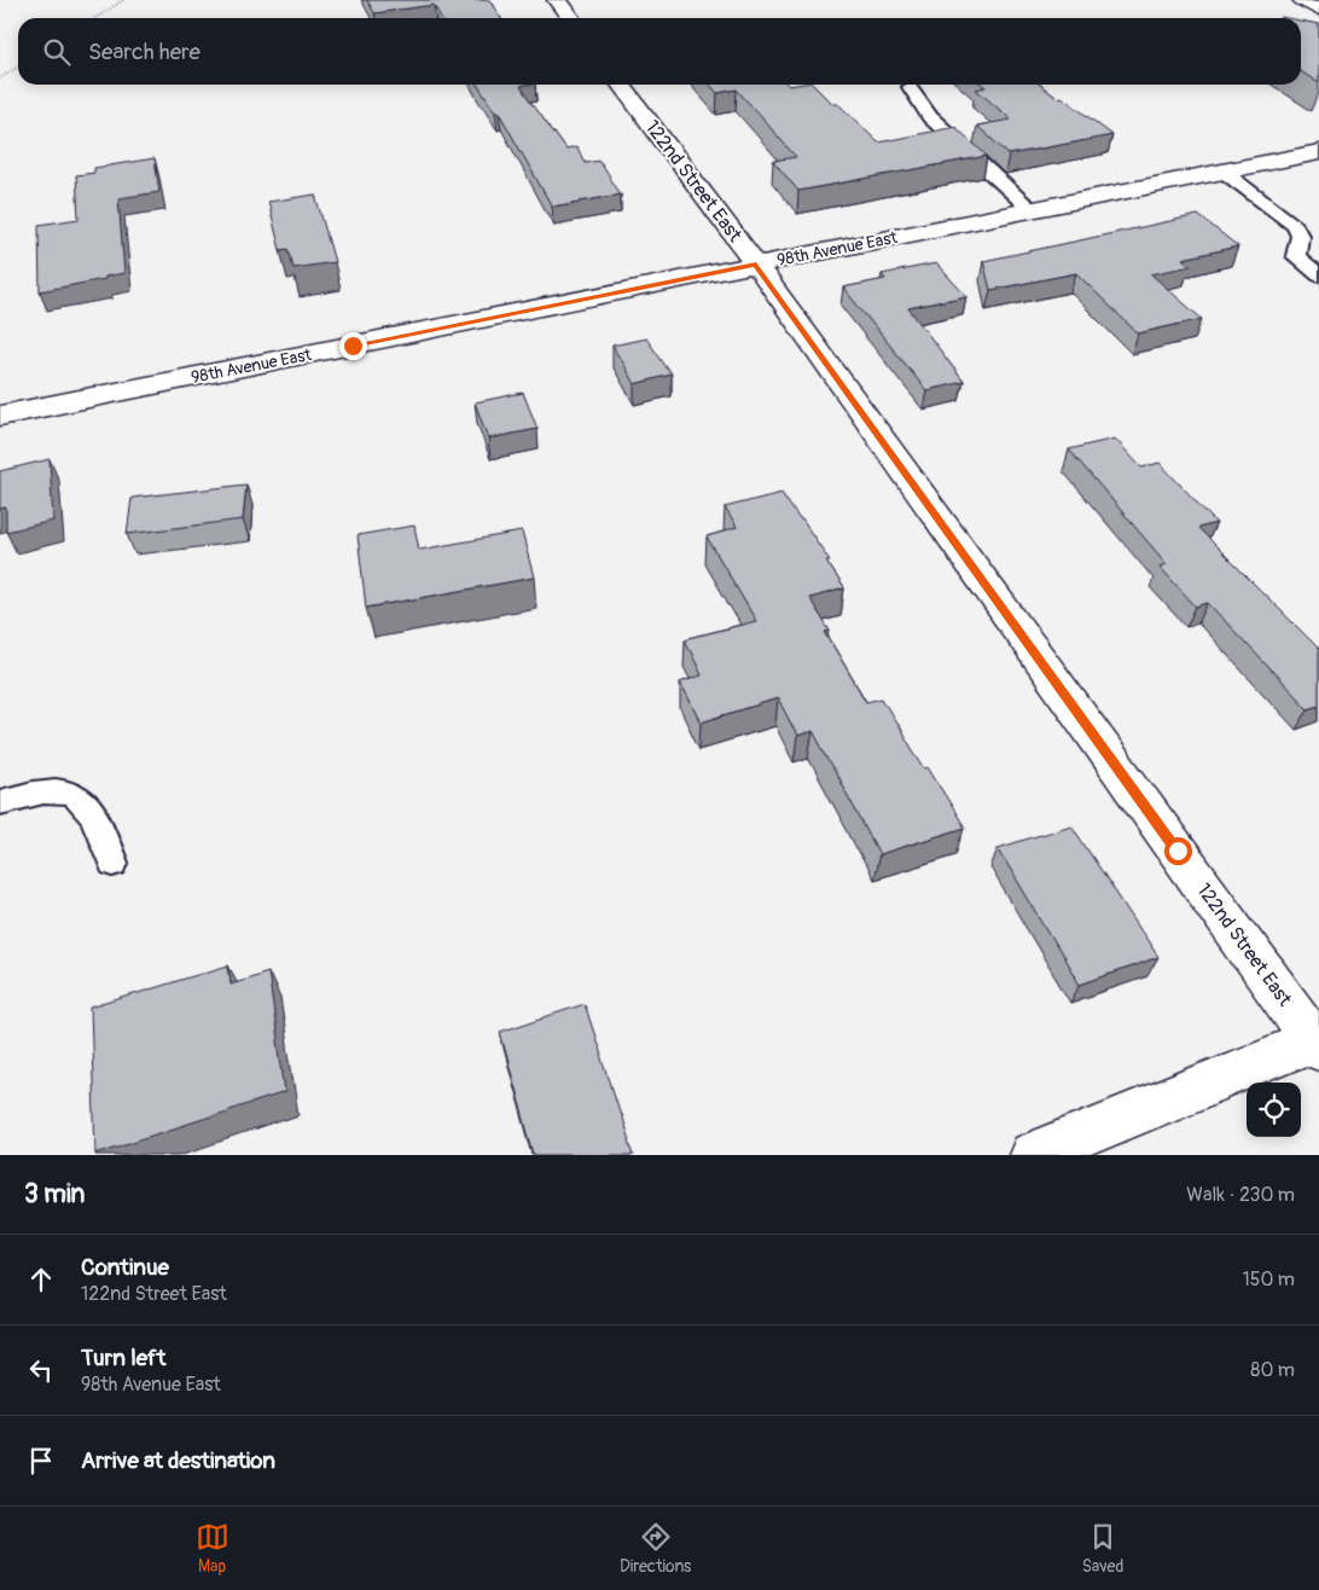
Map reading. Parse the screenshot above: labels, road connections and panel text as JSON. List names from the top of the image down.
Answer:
{
  "streets": {
    "street": ["122nd Street East", "98th Avenue East"]
  },
  "crossings": [
    ["122nd Street East", "98th Avenue East"]
  ],
  "page": {
    "search": "Search here",
    "heading": ["3 min", "Walk · 230 m"],
    "list": [
      ["Continue", "122nd Street East", "150 m"],
      ["Turn left", "98th Avenue East", "80 m"],
      "Arrive at destination"
    ],
    "nav": ["Map", "Directions", "Saved"]
  }
}
